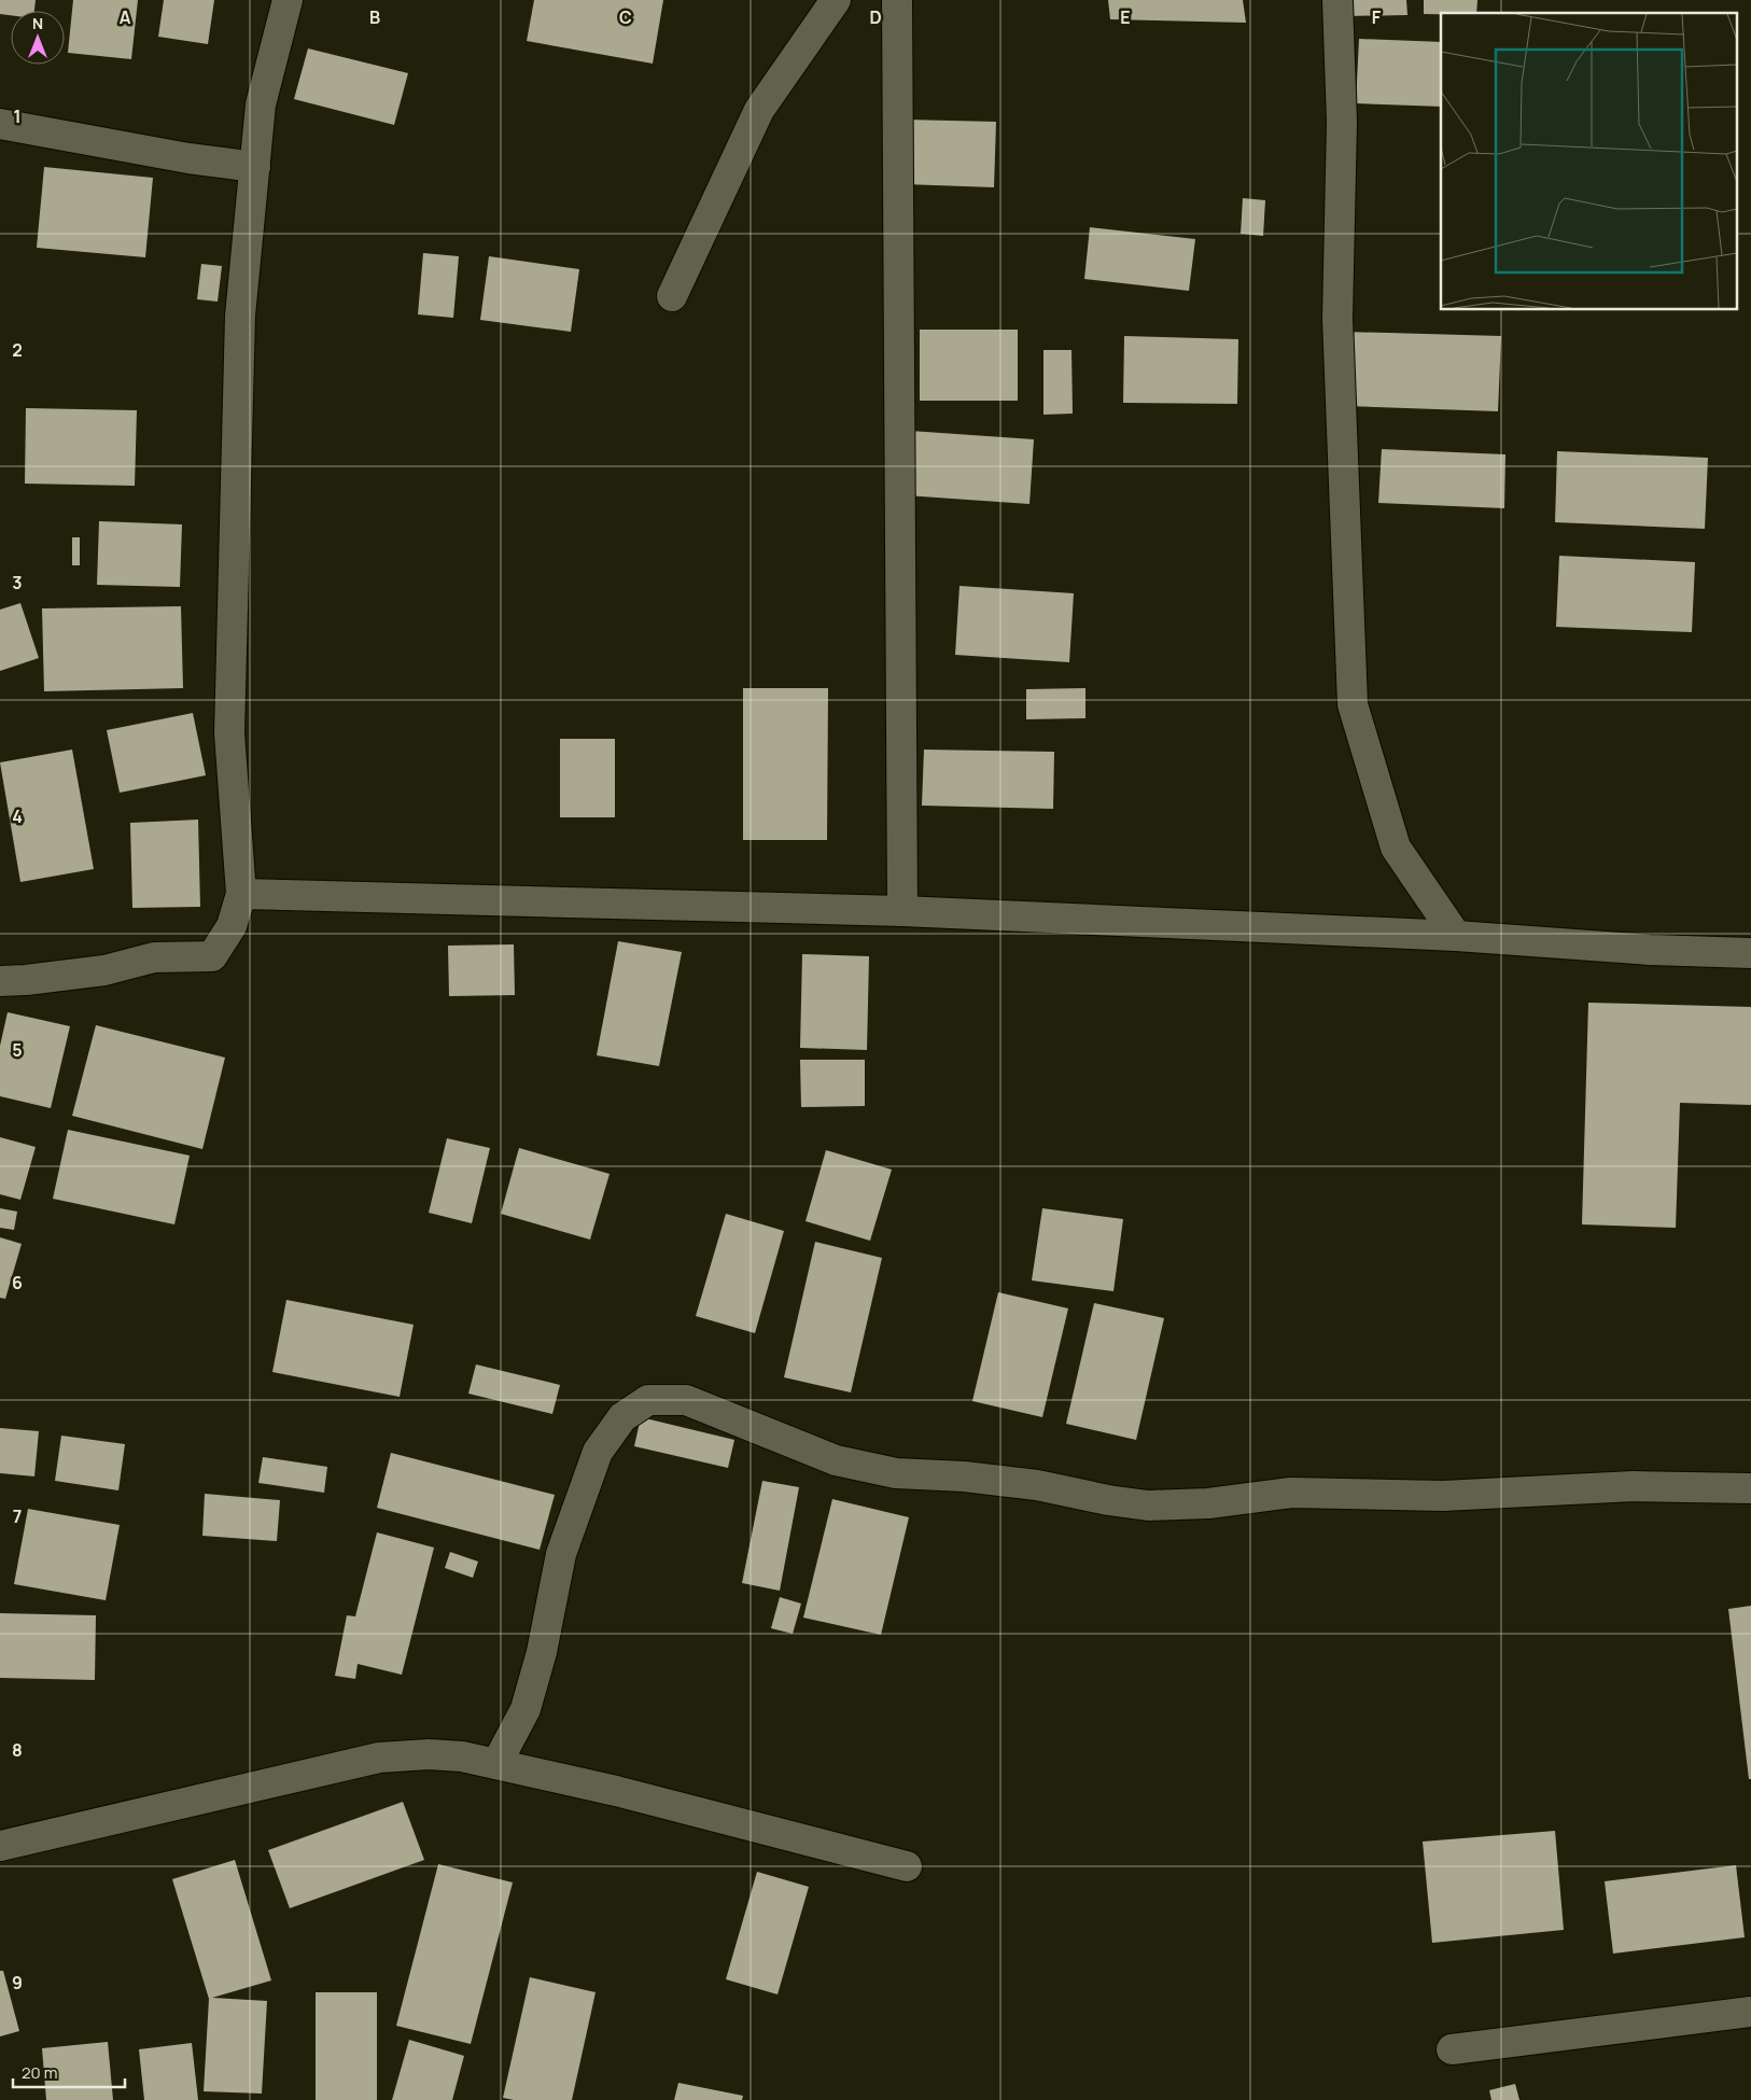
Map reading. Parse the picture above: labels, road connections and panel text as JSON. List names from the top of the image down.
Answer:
{
  "scale_bar": "20 m",
  "north": "top",
  "grid": {
    "columns": [
      "A",
      "B",
      "C",
      "D",
      "E",
      "F"
    ],
    "rows": [
      "1",
      "2",
      "3",
      "4",
      "5",
      "6",
      "7",
      "8",
      "9"
    ]
  }
}
